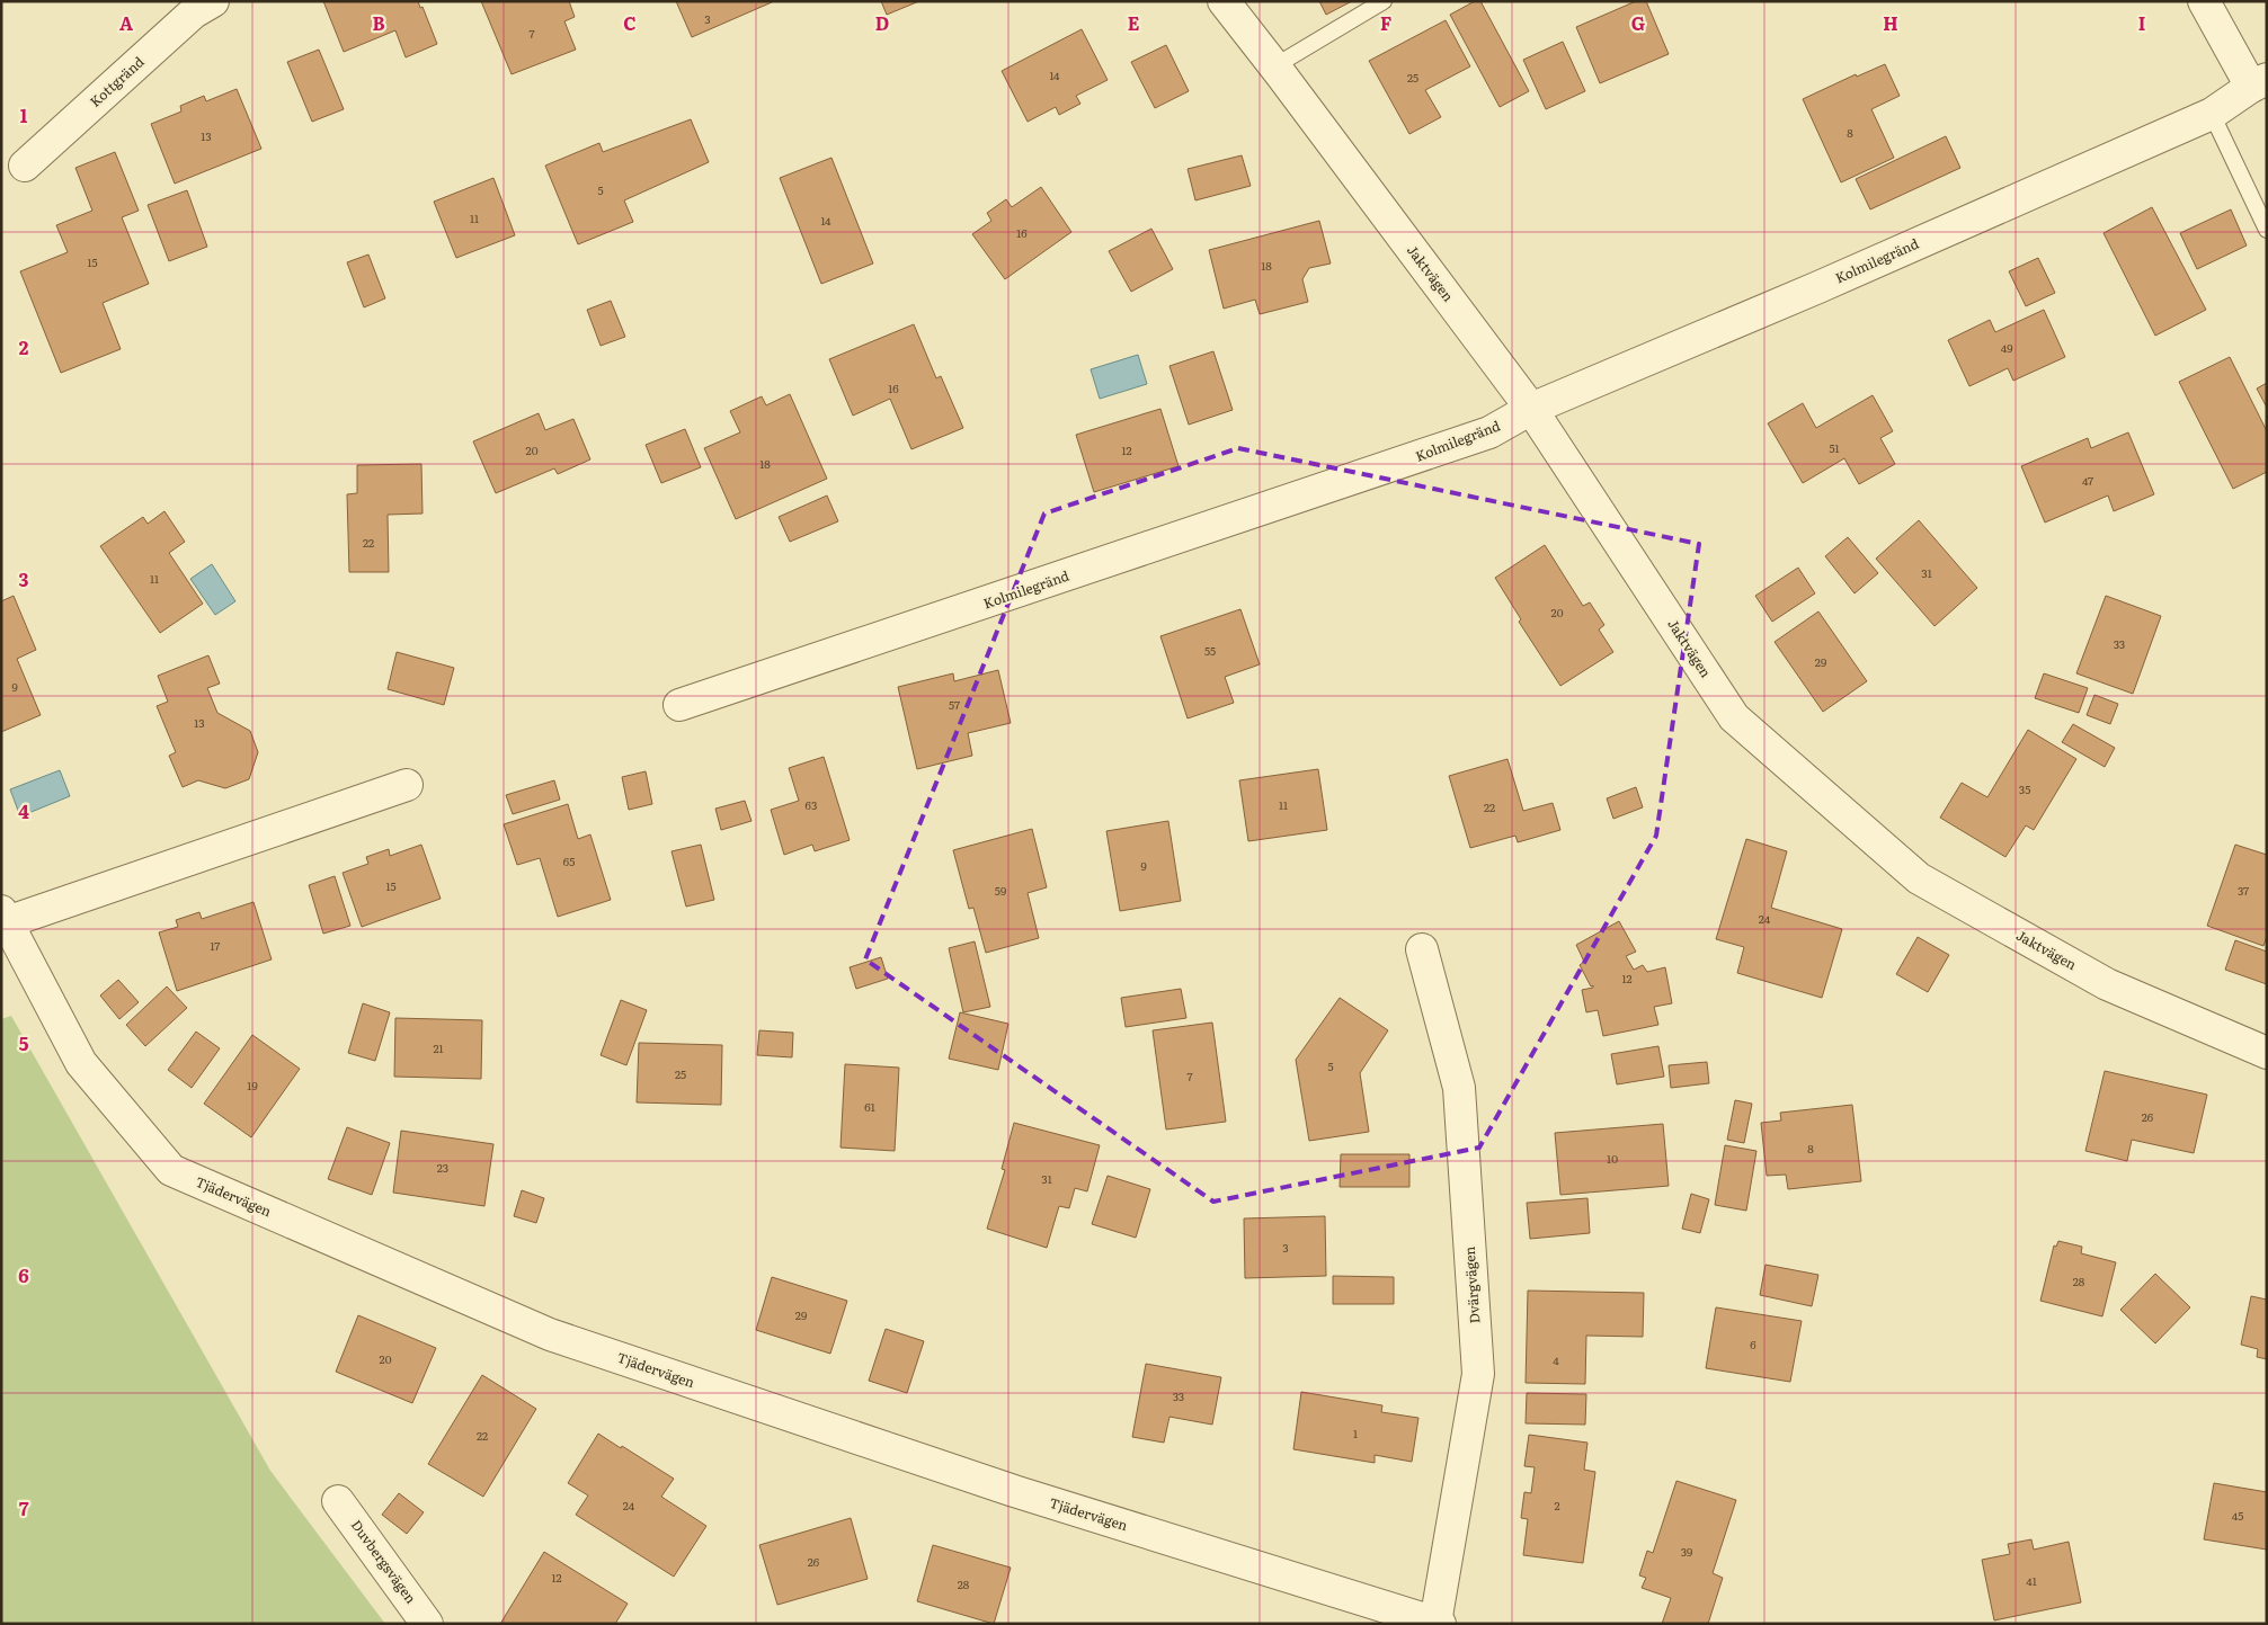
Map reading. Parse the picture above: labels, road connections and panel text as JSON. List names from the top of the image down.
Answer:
{
  "streets": {
    "street": [
      "Kottgränd",
      "Kolmilegränd",
      "Jaktvägen",
      "Tjädervägen",
      "Dvärgvägen",
      "Duvbergsvägen"
    ]
  },
  "crossings": [
    ["Kolmilegränd", "Jaktvägen"],
    ["Tjädervägen", "Dvärgvägen"]
  ],
  "house_numbers": [
    "3",
    "7",
    "14",
    "25",
    "8",
    "13",
    "5",
    "11",
    "14",
    "16",
    "15",
    "18",
    "49",
    "16",
    "51",
    "20",
    "12",
    "18",
    "47",
    "22",
    "31",
    "11",
    "20",
    "33",
    "55",
    "29",
    "9",
    "57",
    "13",
    "35",
    "63",
    "11",
    "22",
    "65",
    "9",
    "15",
    "59",
    "37",
    "24",
    "17",
    "12",
    "21",
    "5",
    "25",
    "7",
    "19",
    "61",
    "26",
    "8",
    "10",
    "23",
    "31",
    "3",
    "28",
    "29",
    "6",
    "20",
    "4",
    "33",
    "1",
    "22",
    "24",
    "2",
    "45",
    "39",
    "26",
    "12",
    "41",
    "28"
  ],
  "grid": {
    "columns": [
      "A",
      "B",
      "C",
      "D",
      "E",
      "F",
      "G",
      "H",
      "I"
    ],
    "rows": [
      "1",
      "2",
      "3",
      "4",
      "5",
      "6",
      "7"
    ]
  }
}
